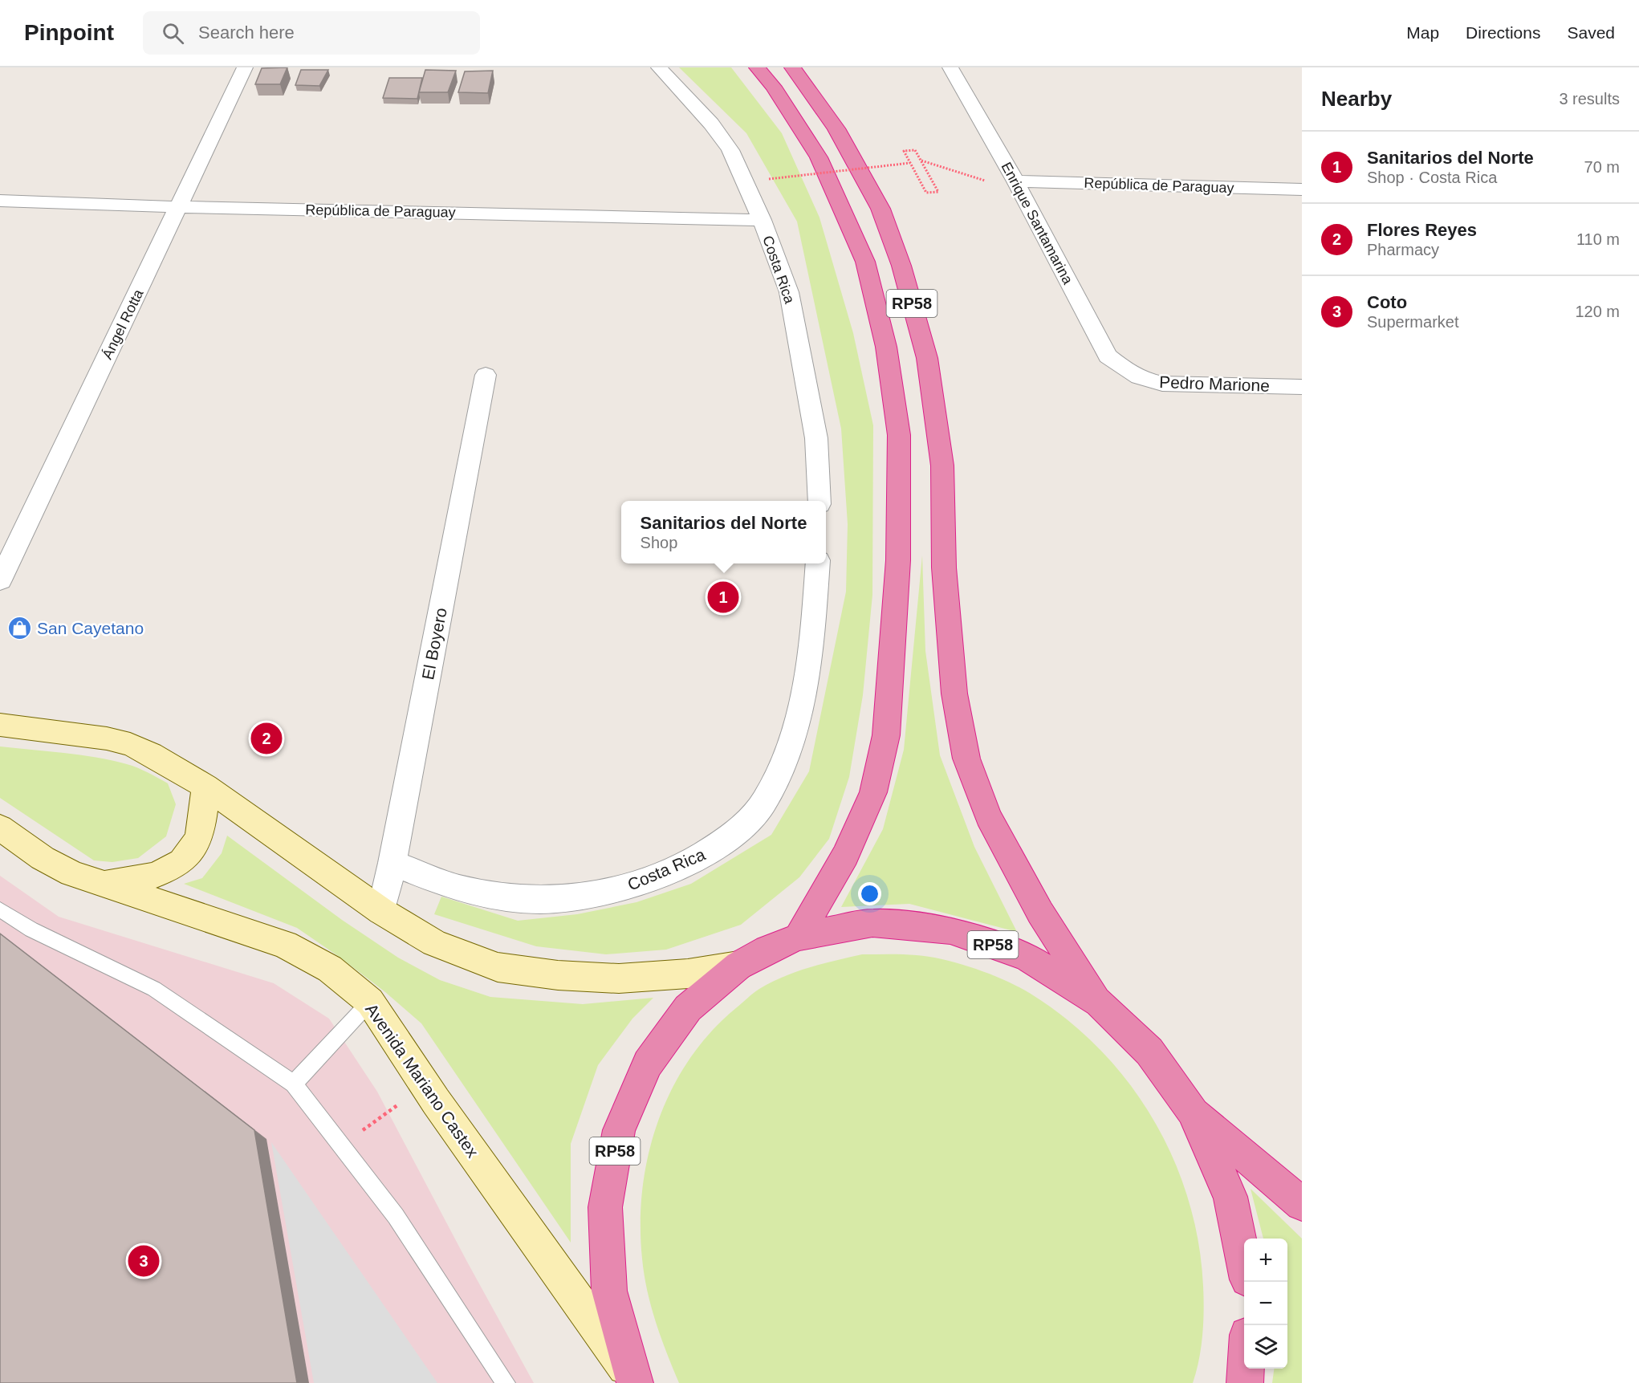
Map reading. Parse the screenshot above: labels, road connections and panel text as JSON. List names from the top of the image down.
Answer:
{
  "streets": {
    "highway": ["RP58"],
    "main road": ["Avenida Mariano Castex"],
    "street": [
      "República de Paraguay",
      "Enrique Santamarina",
      "Costa Rica",
      "Ángel Rotta",
      "Pedro Marione",
      "El Boyero"
    ]
  },
  "crossings": [
    ["República de Paraguay", "Enrique Santamarina"],
    ["República de Paraguay", "Costa Rica"],
    ["República de Paraguay", "Ángel Rotta"],
    ["Enrique Santamarina", "Pedro Marione"],
    ["Costa Rica", "El Boyero"],
    ["RP58", "Avenida Mariano Castex"]
  ],
  "places": {
    "shop": ["San Cayetano"]
  },
  "page": {
    "header": "Pinpoint",
    "search": "Search here",
    "nav": ["Map", "Directions", "Saved"],
    "heading": ["Nearby", "3 results"],
    "list": [
      {
        "mark": "1",
        "name": "Sanitarios del Norte",
        "note": "Shop · Costa Rica",
        "value": "70 m"
      },
      {
        "mark": "2",
        "name": "Flores Reyes",
        "note": "Pharmacy",
        "value": "110 m"
      },
      {
        "mark": "3",
        "name": "Coto",
        "note": "Supermarket",
        "value": "120 m"
      }
    ],
    "popup": ["Sanitarios del Norte", "Shop"],
    "pins": ["1", "2", "3"],
    "map_buttons": ["+", "−"]
  }
}
